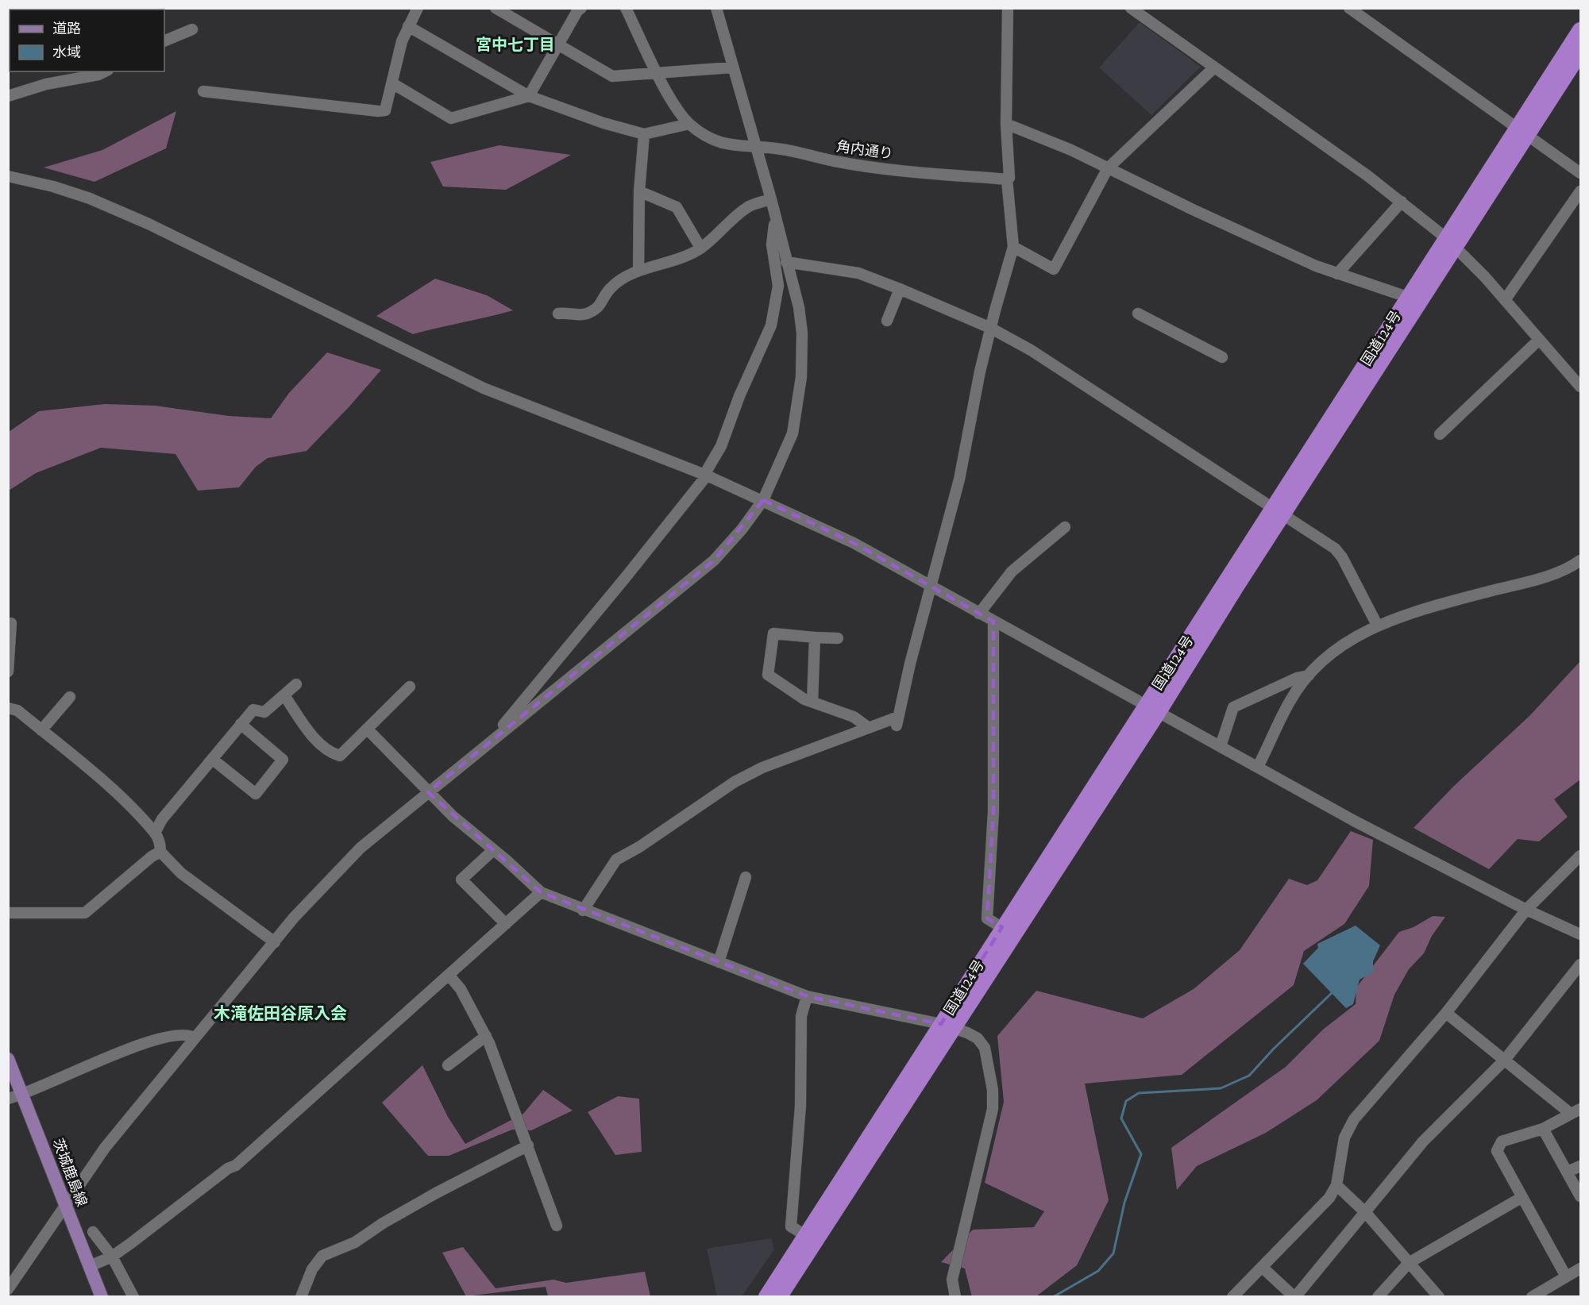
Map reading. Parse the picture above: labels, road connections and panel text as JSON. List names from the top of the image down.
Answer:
{
  "streets": {
    "highway": ["国道124号"],
    "main road": ["茨城鹿島線"],
    "street": ["角内通り"]
  },
  "districts": ["宮中七丁目", "木滝佐田谷原入会"],
  "legend": ["道路", "水域"]
}
